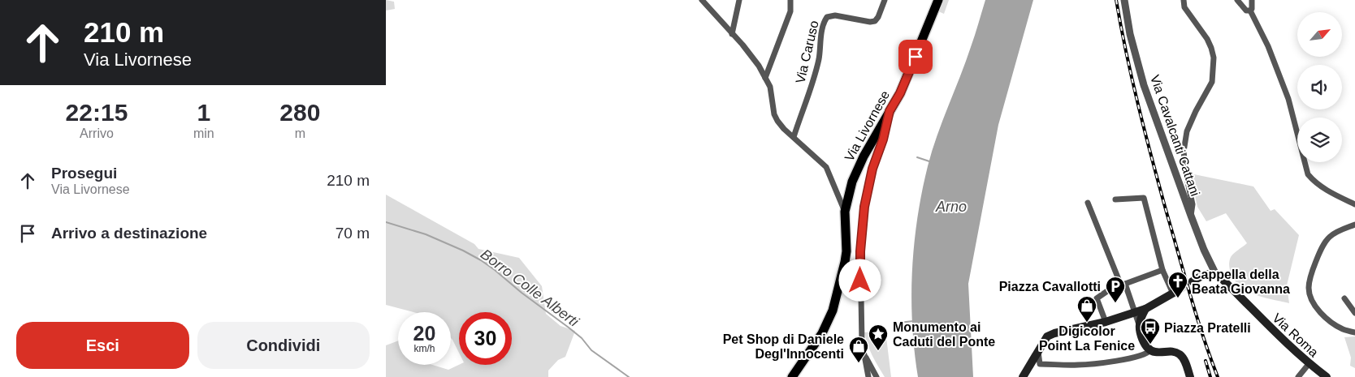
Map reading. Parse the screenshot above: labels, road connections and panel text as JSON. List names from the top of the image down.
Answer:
{
  "streets": {
    "main road": ["Via Livornese", "Via Roma"],
    "street": ["Via Caruso", "Via Cavalcanti Cattani"]
  },
  "crossings": [
    ["Via Cavalcanti Cattani", "Via Roma"]
  ],
  "water": ["Arno", "Borro Colle Alberti"],
  "places": {
    "church": ["Cappella della Beata Giovanna"],
    "parking": ["Piazza Cavallotti"],
    "shop": ["Digicolor Point La Fenice", "Pet Shop di Daniele Degl'Innocenti"],
    "bus stop": ["Piazza Pratelli"],
    "place": ["Monumento ai Caduti del Ponte"]
  },
  "north": "top right",
  "page": {
    "turn": ["210 m", "Via Livornese"],
    "eta": [
      "22:15",
      "Arrivo",
      "1",
      "min",
      "280",
      "m"
    ],
    "list": [
      {
        "name": "Prosegui",
        "note": "Via Livornese",
        "value": "210 m"
      },
      {
        "name": "Arrivo a destinazione",
        "value": "70 m"
      }
    ],
    "speed": "20 km/h",
    "limit": "30",
    "buttons": ["Esci", "Condividi"]
  }
}
